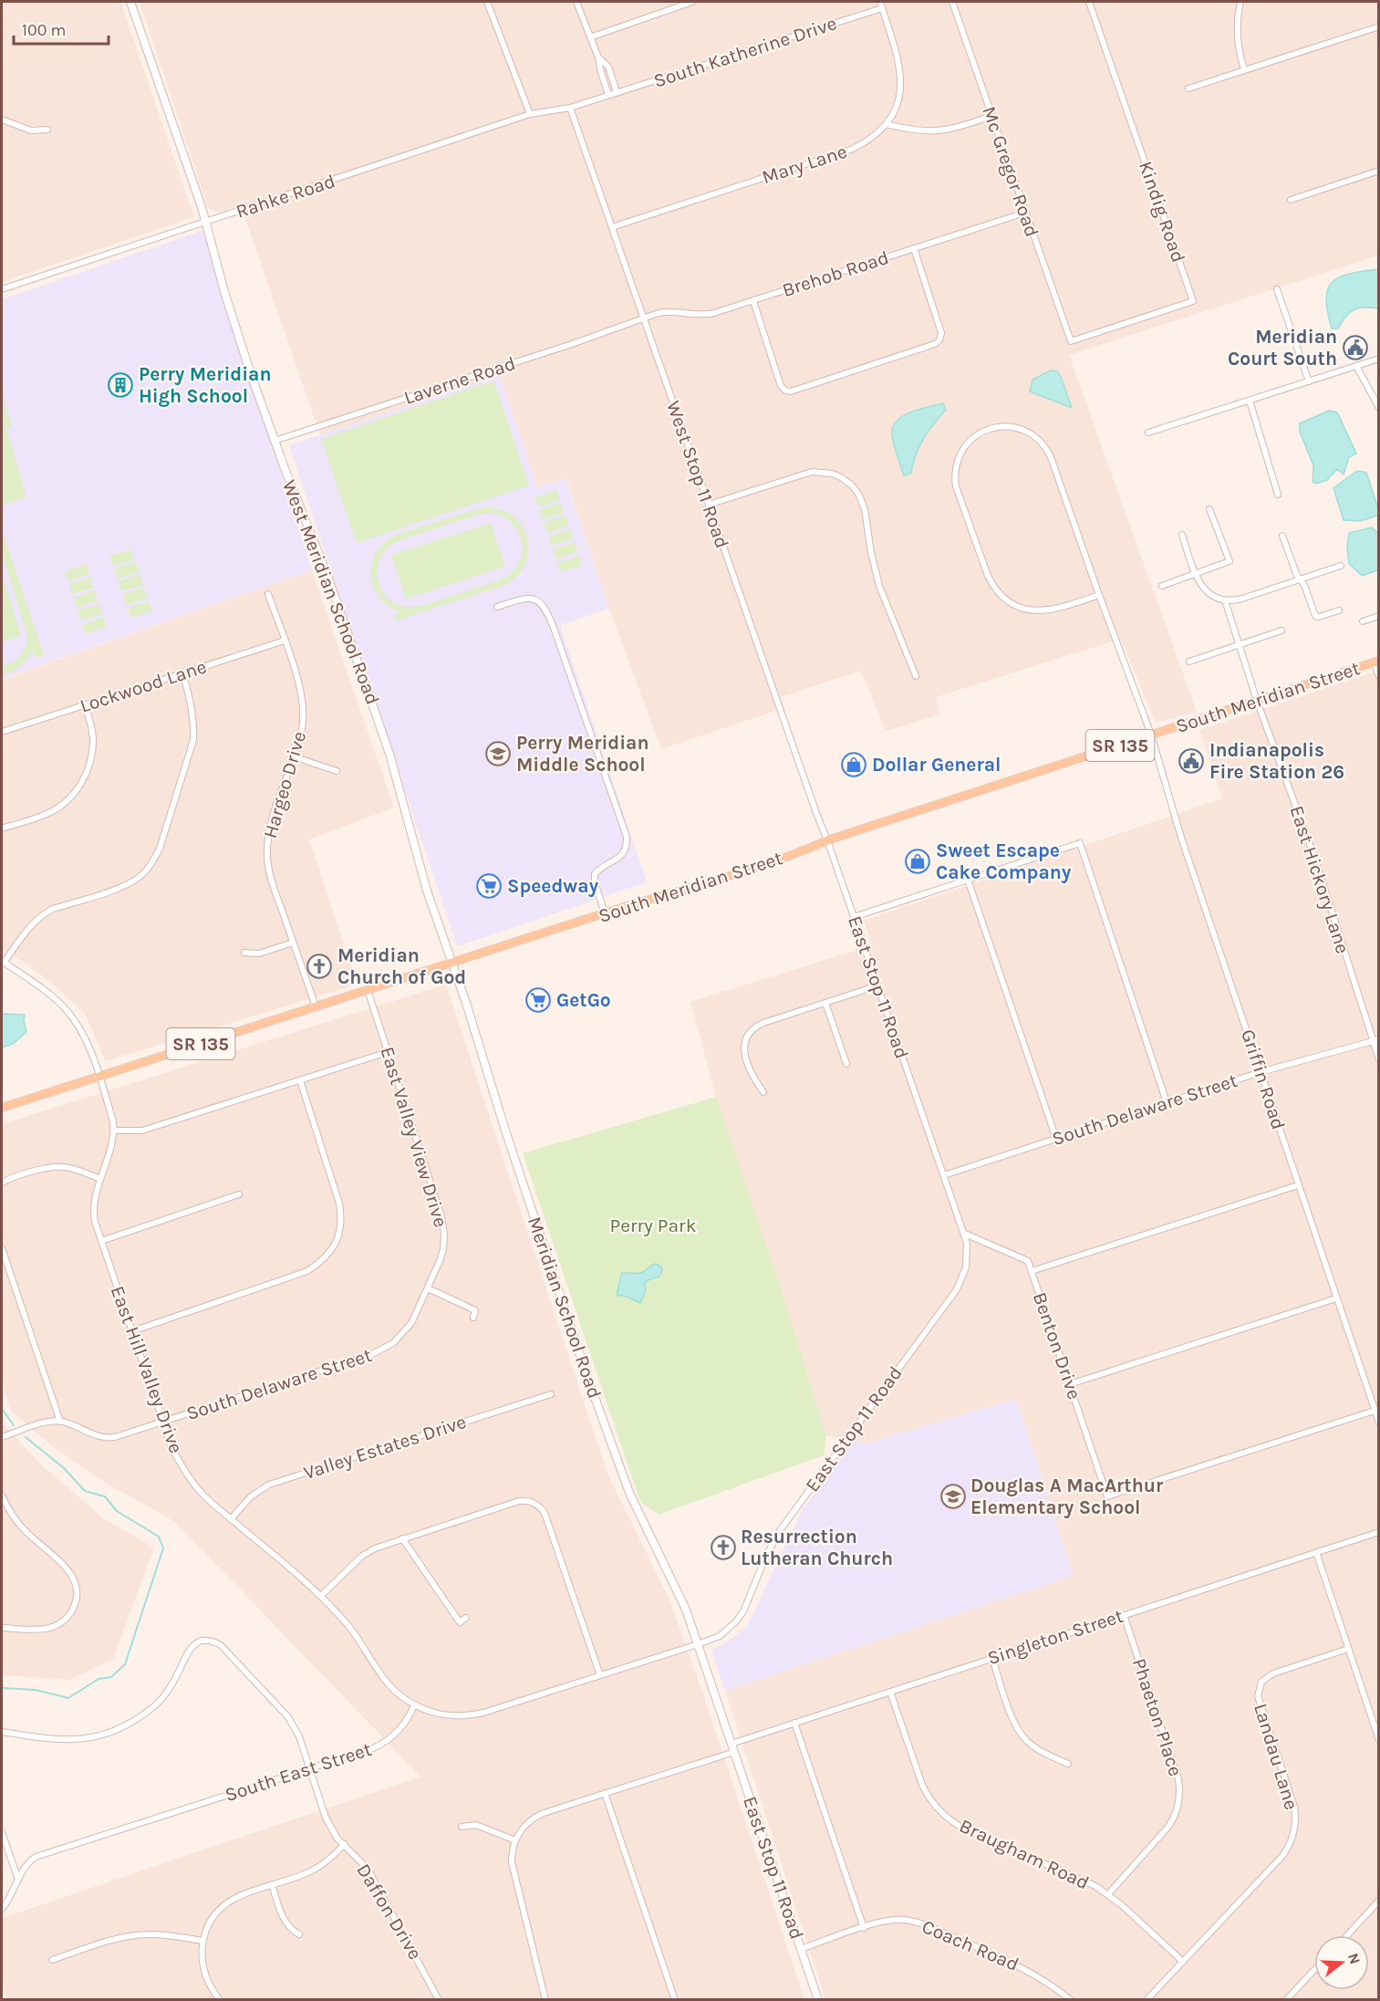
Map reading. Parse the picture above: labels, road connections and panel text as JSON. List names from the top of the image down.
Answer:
{
  "streets": {
    "main road": [
      "West Meridian School Road",
      "South Meridian Street",
      "SR 135",
      "East Stop 11 Road",
      "Meridian School Road"
    ],
    "street": [
      "South Katherine Drive",
      "Mary Lane",
      "Mc Gregor Road",
      "Rahke Road",
      "Kindig Road",
      "Brehob Road",
      "Laverne Road",
      "West Stop 11 Road",
      "Lockwood Lane",
      "Hargeo Drive",
      "East Hickory Lane",
      "Griffin Road",
      "South Delaware Street",
      "East Valley View Drive",
      "Benton Drive",
      "East Hill Valley Drive",
      "Valley Estates Drive",
      "Singleton Street",
      "Phaeton Place",
      "Landau Lane",
      "South East Street",
      "Braugham Road",
      "Daffon Drive",
      "Coach Road"
    ]
  },
  "crossings": [
    ["South Katherine Drive", "Rahke Road"],
    ["South Katherine Drive", "West Stop 11 Road"],
    ["Mary Lane", "West Stop 11 Road"],
    ["Mc Gregor Road", "Kindig Road"],
    ["Mc Gregor Road", "Brehob Road"],
    ["Rahke Road", "West Stop 11 Road"],
    ["Rahke Road", "West Meridian School Road"],
    ["Brehob Road", "Laverne Road"],
    ["Brehob Road", "West Stop 11 Road"],
    ["Laverne Road", "West Stop 11 Road"],
    ["Laverne Road", "West Meridian School Road"],
    ["West Stop 11 Road", "South Meridian Street"],
    ["West Stop 11 Road", "East Stop 11 Road"],
    ["West Meridian School Road", "South Meridian Street"],
    ["West Meridian School Road", "Meridian School Road"],
    ["Lockwood Lane", "Hargeo Drive"],
    ["South Meridian Street", "Hargeo Drive"],
    ["South Meridian Street", "East Hickory Lane"],
    ["South Meridian Street", "East Stop 11 Road"],
    ["South Meridian Street", "Griffin Road"],
    ["South Meridian Street", "East Valley View Drive"],
    ["South Meridian Street", "Meridian School Road"],
    ["South Meridian Street", "East Hill Valley Drive"],
    ["East Hickory Lane", "South Delaware Street"],
    ["East Stop 11 Road", "South Delaware Street"],
    ["East Stop 11 Road", "Meridian School Road"],
    ["East Stop 11 Road", "Benton Drive"],
    ["East Stop 11 Road", "Singleton Street"],
    ["East Stop 11 Road", "Coach Road"],
    ["Griffin Road", "South Delaware Street"],
    ["Griffin Road", "Benton Drive"],
    ["South Delaware Street", "East Valley View Drive"],
    ["South Delaware Street", "East Hill Valley Drive"],
    ["East Hill Valley Drive", "Valley Estates Drive"],
    ["East Hill Valley Drive", "South East Street"],
    ["Singleton Street", "Phaeton Place"],
    ["Singleton Street", "Braugham Road"],
    ["Phaeton Place", "Braugham Road"],
    ["Landau Lane", "Braugham Road"],
    ["South East Street", "Daffon Drive"]
  ],
  "parks": ["Perry Park"],
  "places": {
    "public building": ["Meridian Court South", "Indianapolis Fire Station 26"],
    "building": ["Perry Meridian High School"],
    "school or university": ["Perry Meridian Middle School", "Douglas A MacArthur Elementary School"],
    "shop": ["Dollar General", "Sweet Escape Cake Company"],
    "supermarket": ["Speedway", "GetGo"],
    "church": ["Meridian Church of God", "Resurrection Lutheran Church"]
  },
  "scale_bar": "100 m",
  "north": "right"
}
